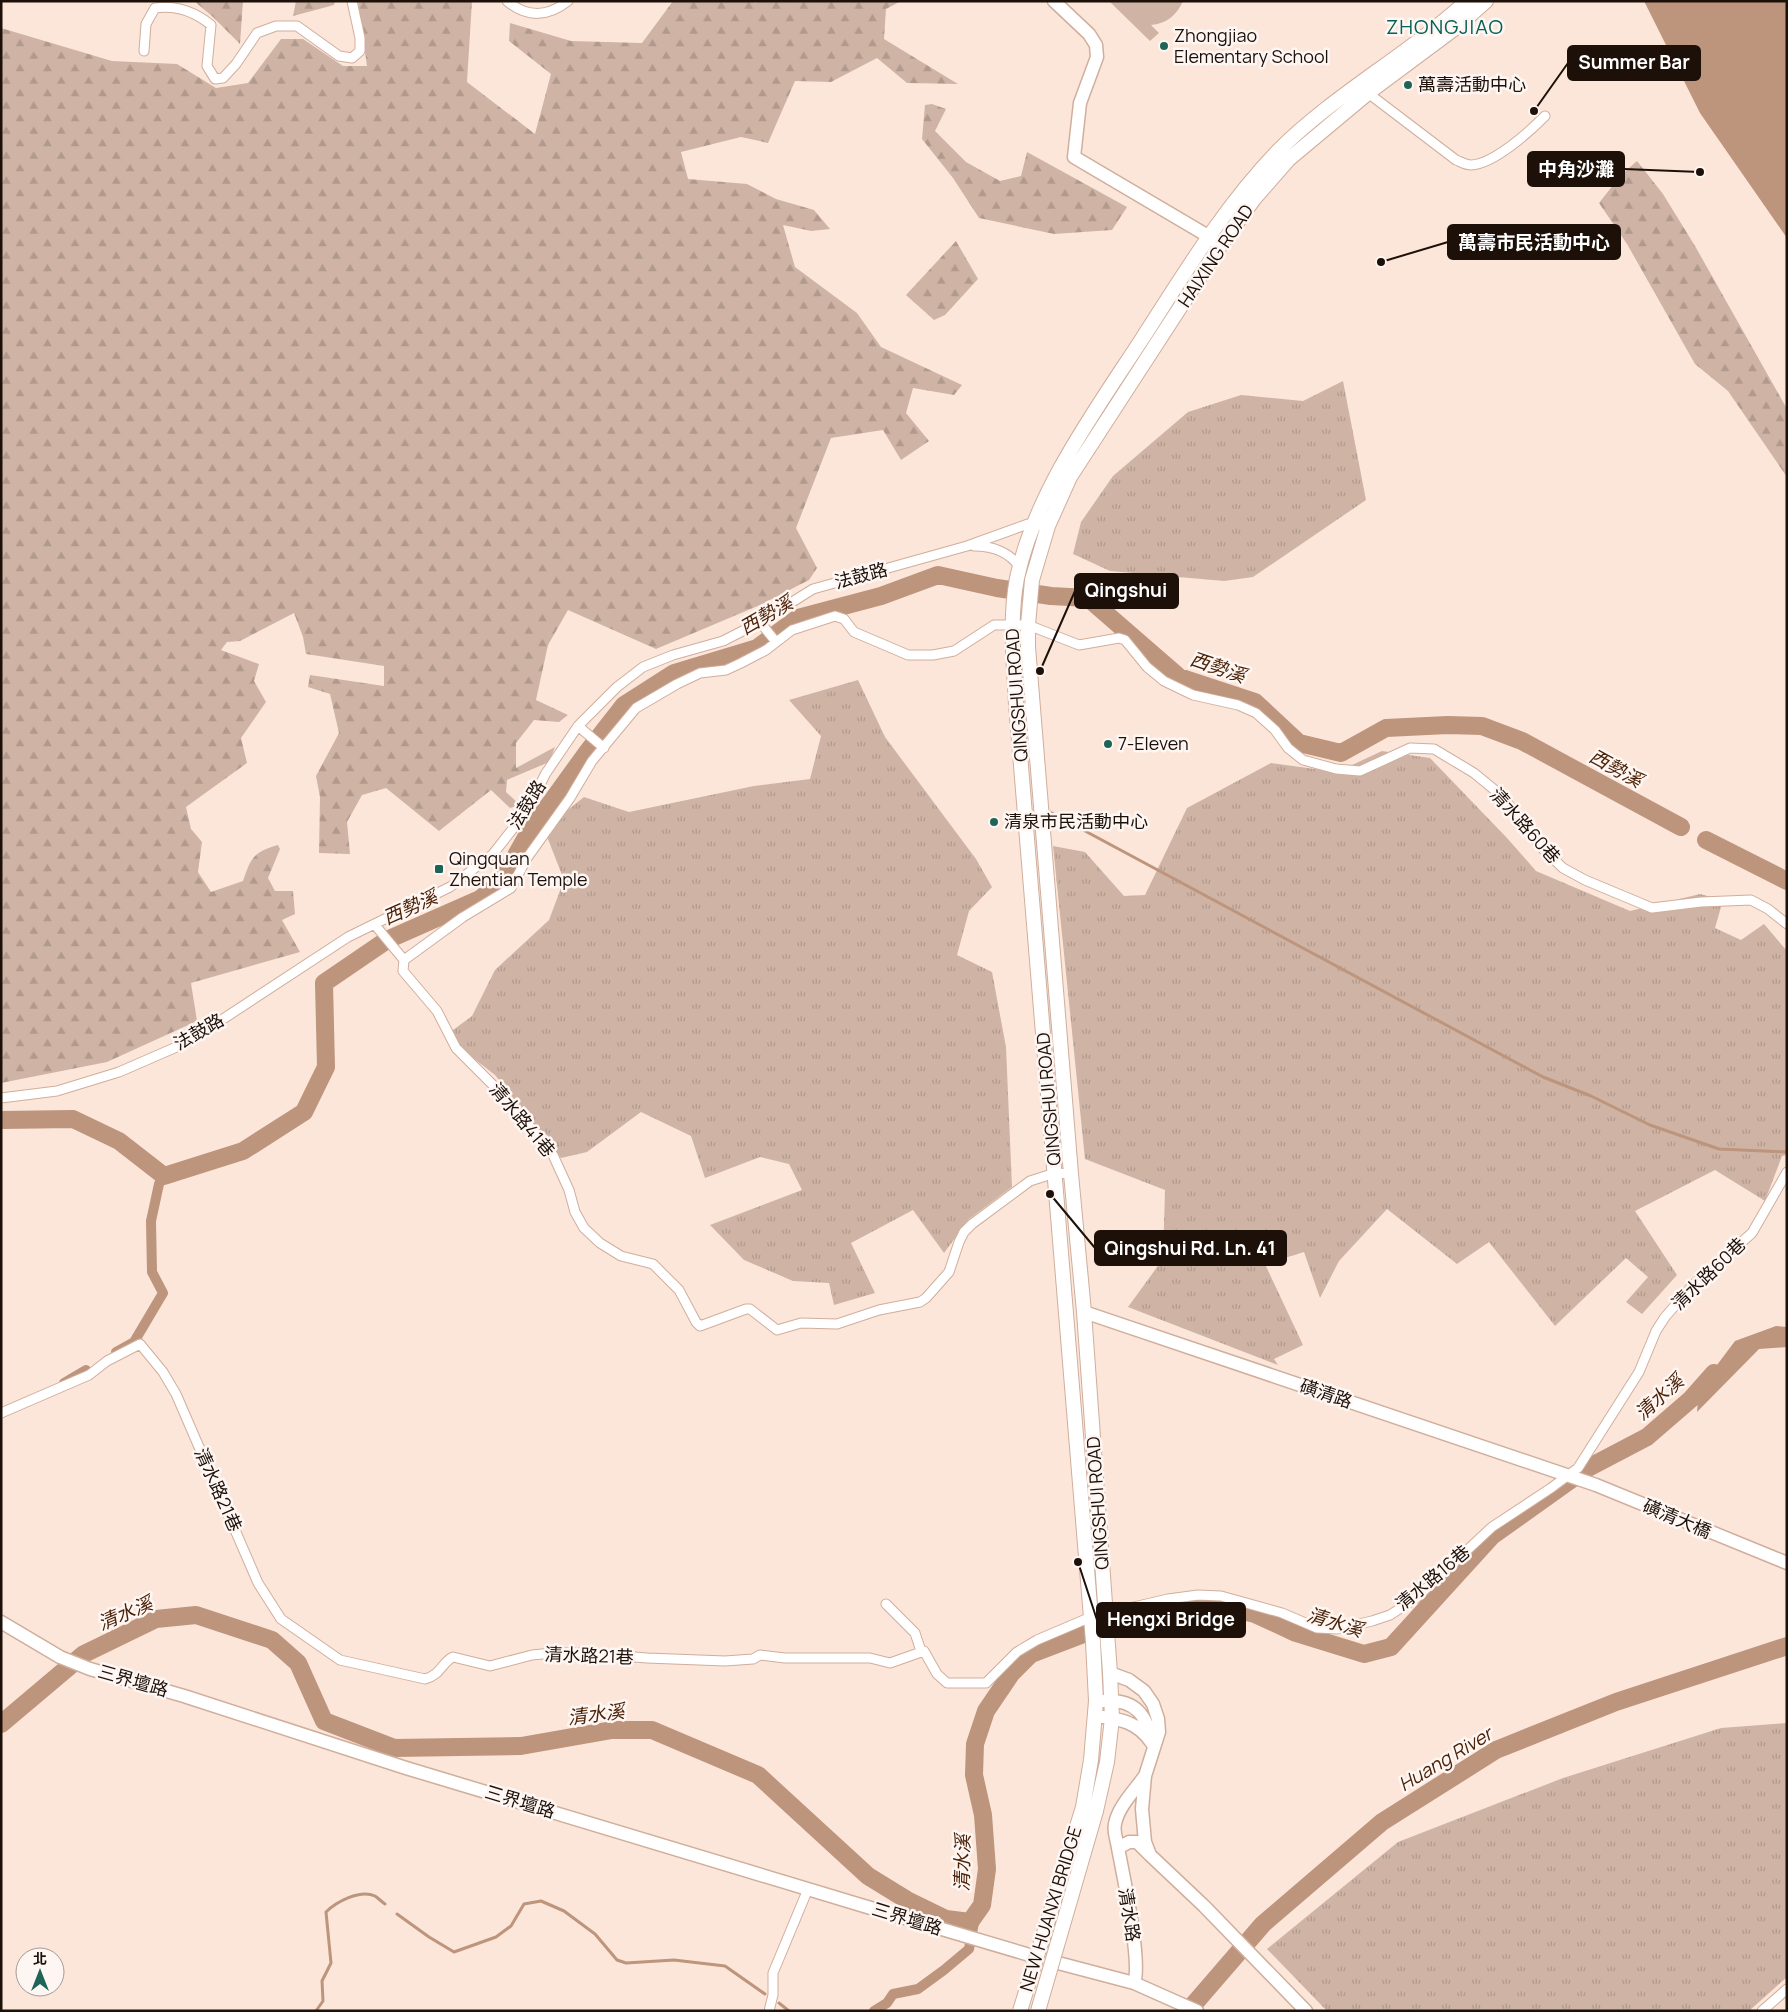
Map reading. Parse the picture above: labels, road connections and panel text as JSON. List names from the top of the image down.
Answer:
{
  "streets": {
    "main road": ["HAIXING ROAD", "QINGSHUI ROAD", "NEW HUANXI BRIDGE"],
    "street": [
      "法鼓路",
      "清水路60巷",
      "清水路41巷",
      "磺清路",
      "清水路21巷",
      "磺清大橋",
      "清水路16巷",
      "三界壇路",
      "清水路"
    ]
  },
  "crossings": [
    ["HAIXING ROAD", "法鼓路"],
    ["HAIXING ROAD", "QINGSHUI ROAD"],
    ["法鼓路", "清水路41巷"],
    ["QINGSHUI ROAD", "清水路60巷"],
    ["QINGSHUI ROAD", "清水路41巷"],
    ["QINGSHUI ROAD", "磺清路"],
    ["QINGSHUI ROAD", "清水路16巷"],
    ["QINGSHUI ROAD", "清水路"],
    ["清水路60巷", "磺清路"],
    ["清水路60巷", "磺清大橋"],
    ["清水路60巷", "清水路16巷"],
    ["磺清路", "磺清大橋"],
    ["磺清路", "清水路16巷"],
    ["磺清大橋", "清水路16巷"],
    ["三界壇路", "清水路"]
  ],
  "districts": ["ZHONGJIAO"],
  "water": ["西勢溪", "清水溪", "Huang River"],
  "places": {
    "other": [
      "Zhongjiao Elementary School",
      "萬壽活動中心",
      "Summer Bar",
      "中角沙灘",
      "萬壽市民活動中心",
      "Qingshui",
      "7-Eleven",
      "清泉市民活動中心",
      "Qingshui Rd. Ln. 41",
      "Hengxi Bridge"
    ],
    "transit": ["Qingquan Zhentian Temple"]
  },
  "north": "top"
}
